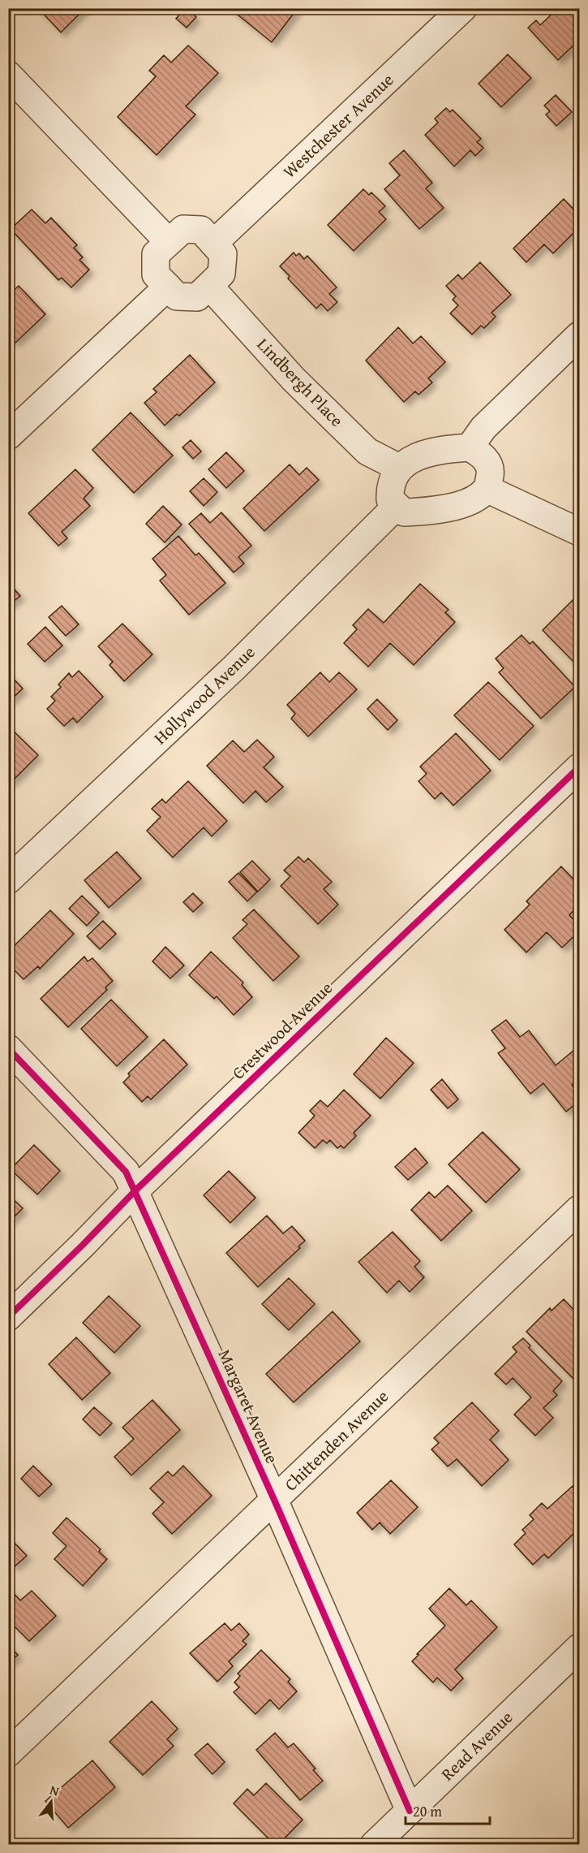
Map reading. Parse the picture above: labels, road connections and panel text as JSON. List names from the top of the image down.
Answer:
{
  "streets": {
    "street": [
      "Westchester Avenue",
      "Lindbergh Place",
      "Hollywood Avenue",
      "Crestwood Avenue",
      "Margaret Avenue",
      "Chittenden Avenue",
      "Read Avenue"
    ]
  },
  "crossings": [
    ["Westchester Avenue", "Lindbergh Place"],
    ["Lindbergh Place", "Hollywood Avenue"],
    ["Crestwood Avenue", "Margaret Avenue"],
    ["Margaret Avenue", "Chittenden Avenue"],
    ["Margaret Avenue", "Read Avenue"]
  ],
  "scale_bar": "20 m",
  "north": "top"
}
